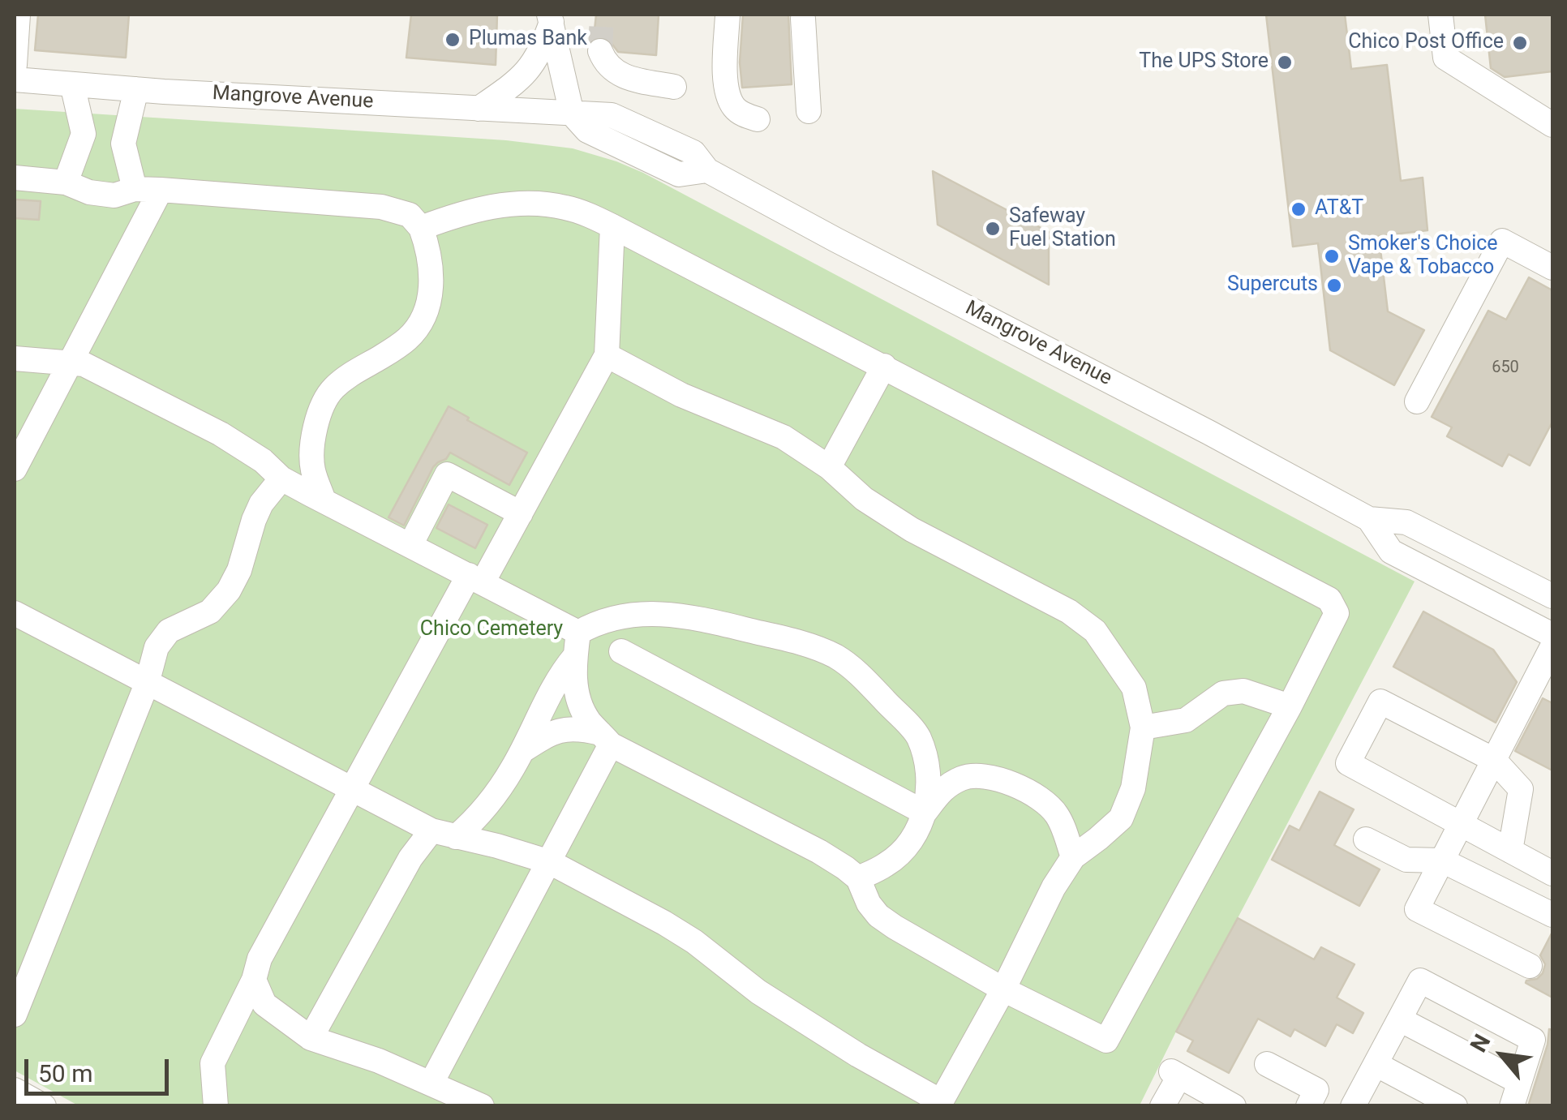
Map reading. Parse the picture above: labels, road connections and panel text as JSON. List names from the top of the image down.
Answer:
{
  "streets": {
    "street": ["Mangrove Avenue"]
  },
  "parks": ["Chico Cemetery"],
  "places": [
    "Plumas Bank",
    "Chico Post Office",
    "The UPS Store",
    "AT&T",
    "Safeway Fuel Station",
    "Smoker's Choice Vape & Tobacco",
    "Supercuts"
  ],
  "house_numbers": ["650"],
  "scale_bar": "50 m",
  "north": "top left"
}
